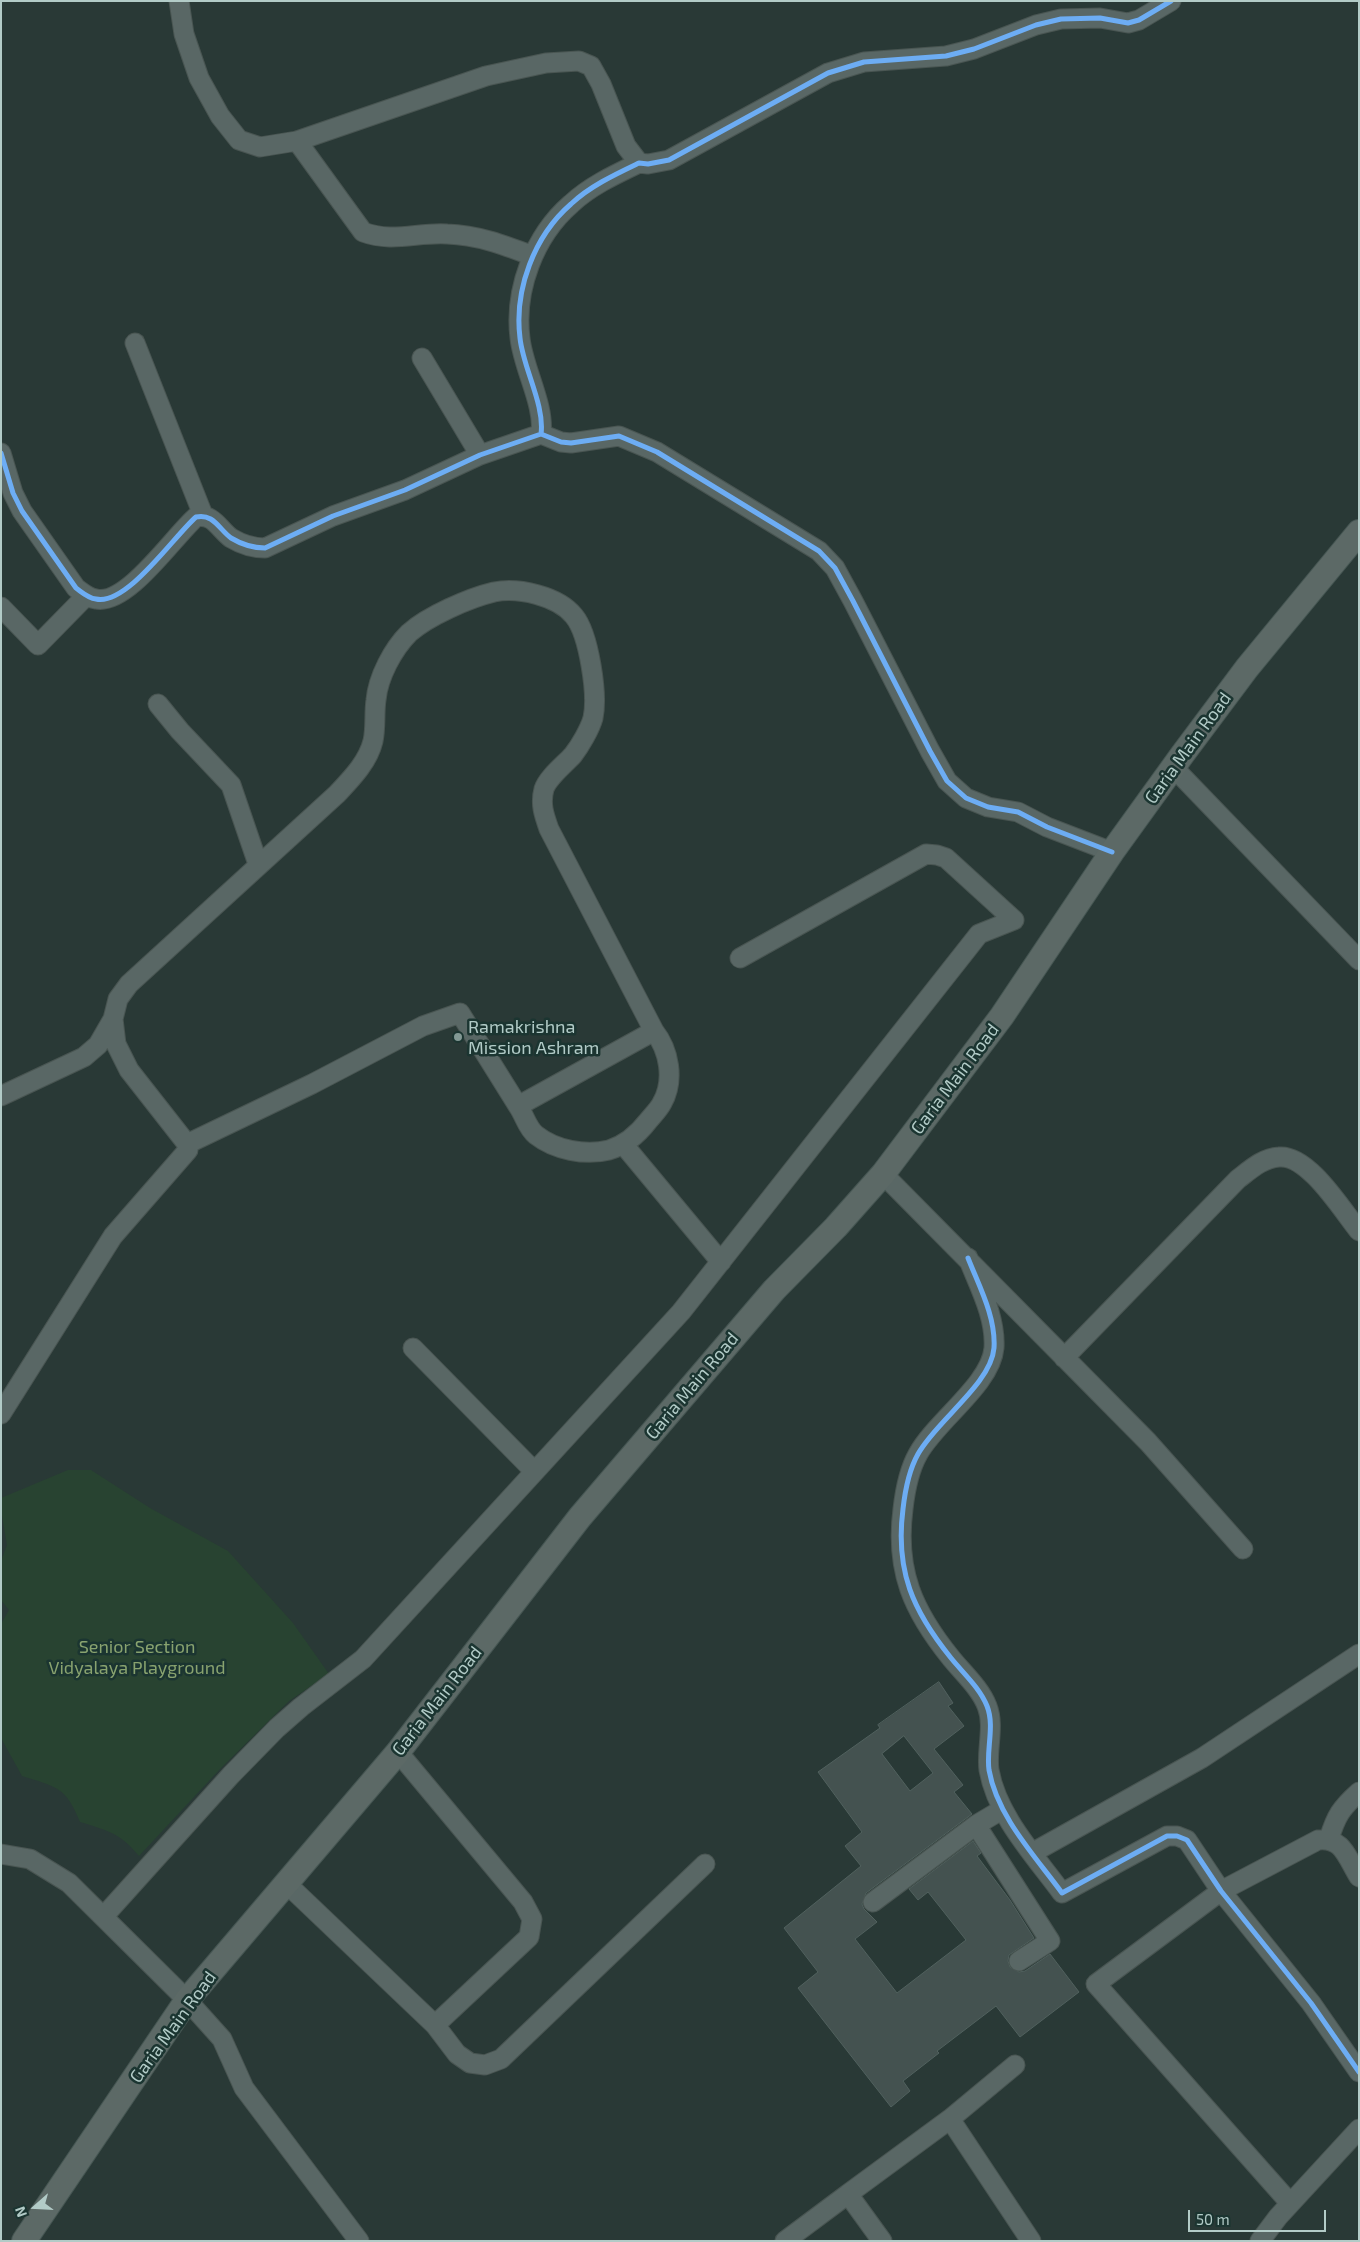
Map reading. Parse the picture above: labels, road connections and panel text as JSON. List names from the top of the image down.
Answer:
{
  "streets": {
    "main road": ["Garia Main Road"]
  },
  "parks": ["Senior Section Vidyalaya Playground"],
  "places": ["Ramakrishna Mission Ashram"],
  "scale_bar": "50 m",
  "north": "left"
}
